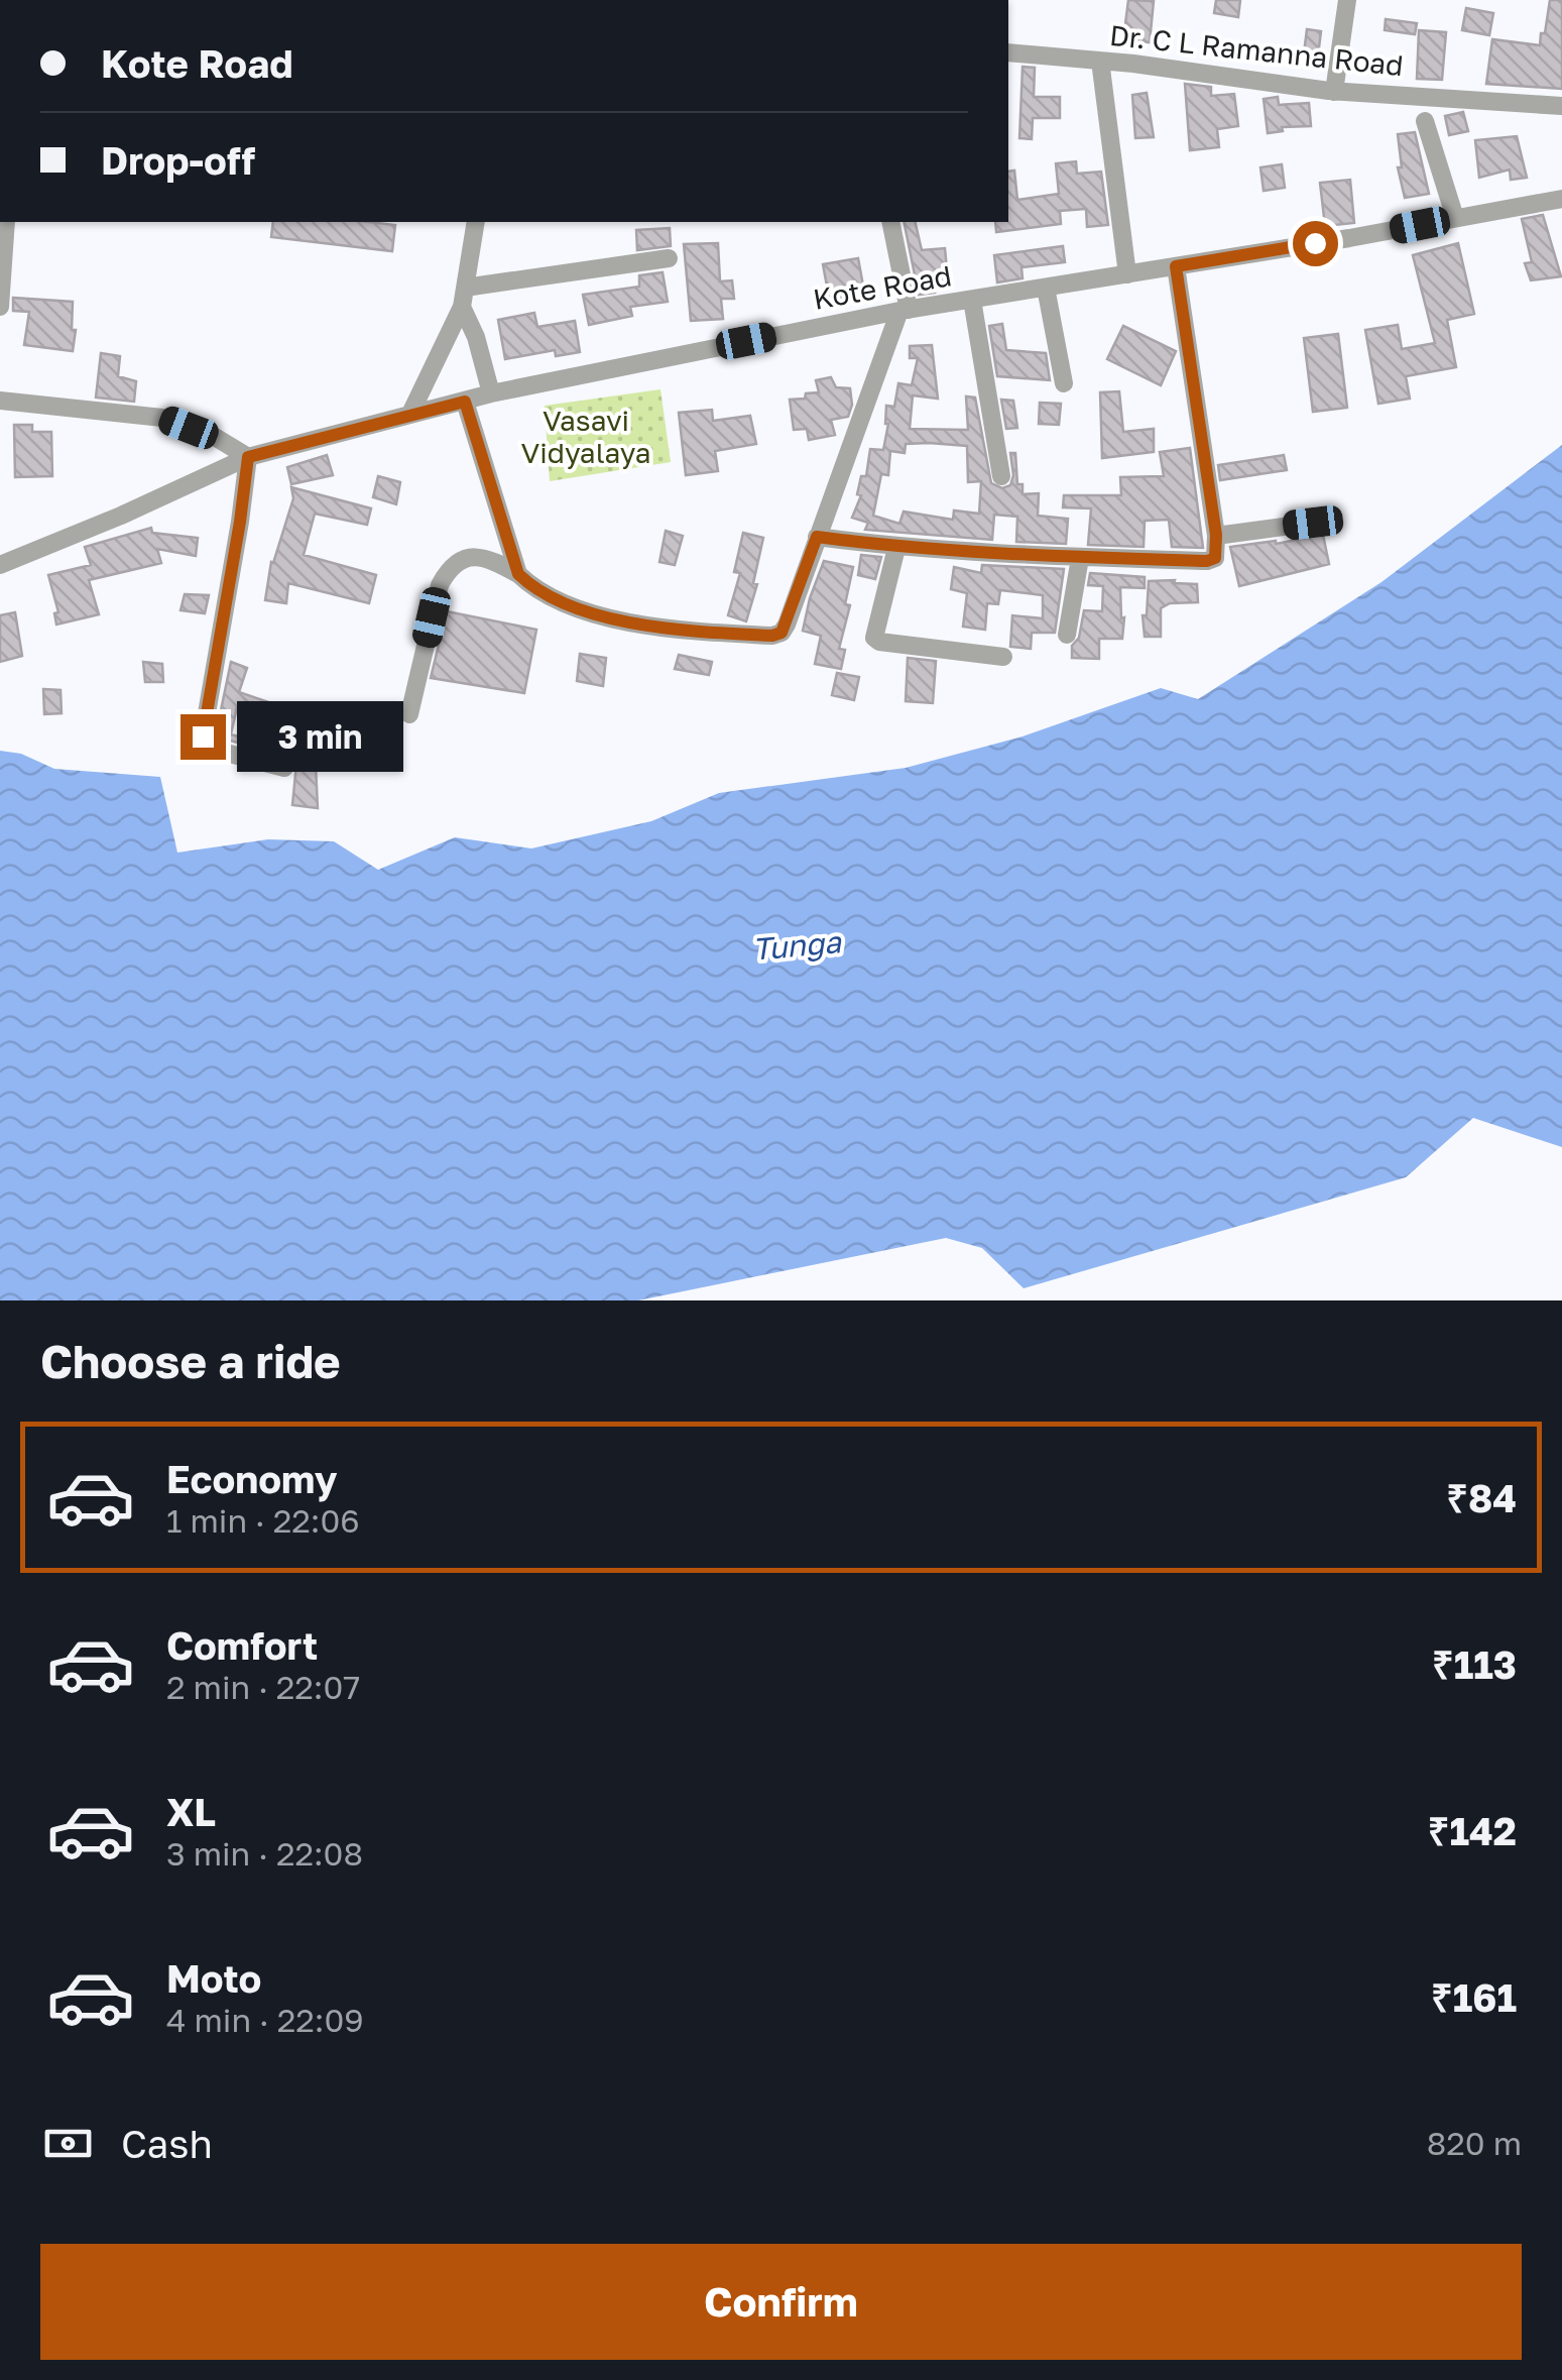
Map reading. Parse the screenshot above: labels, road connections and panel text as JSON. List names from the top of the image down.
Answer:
{
  "streets": {
    "street": ["Dr. C L Ramanna Road", "Kote Road"]
  },
  "water": ["Tunga"],
  "parks": ["Vasavi Vidyalaya"],
  "page": {
    "banner": ["Kote Road", "Drop-off"],
    "bubble": "3 min",
    "heading": "Choose a ride",
    "list": [
      {
        "name": "Economy",
        "note": "1 min · 22:06",
        "value": "₹84"
      },
      {
        "name": "Comfort",
        "note": "2 min · 22:07",
        "value": "₹113"
      },
      {
        "name": "XL",
        "note": "3 min · 22:08",
        "value": "₹142"
      },
      {
        "name": "Moto",
        "note": "4 min · 22:09",
        "value": "₹161"
      }
    ],
    "pay": ["Cash", "820 m"],
    "buttons": "Confirm"
  }
}
